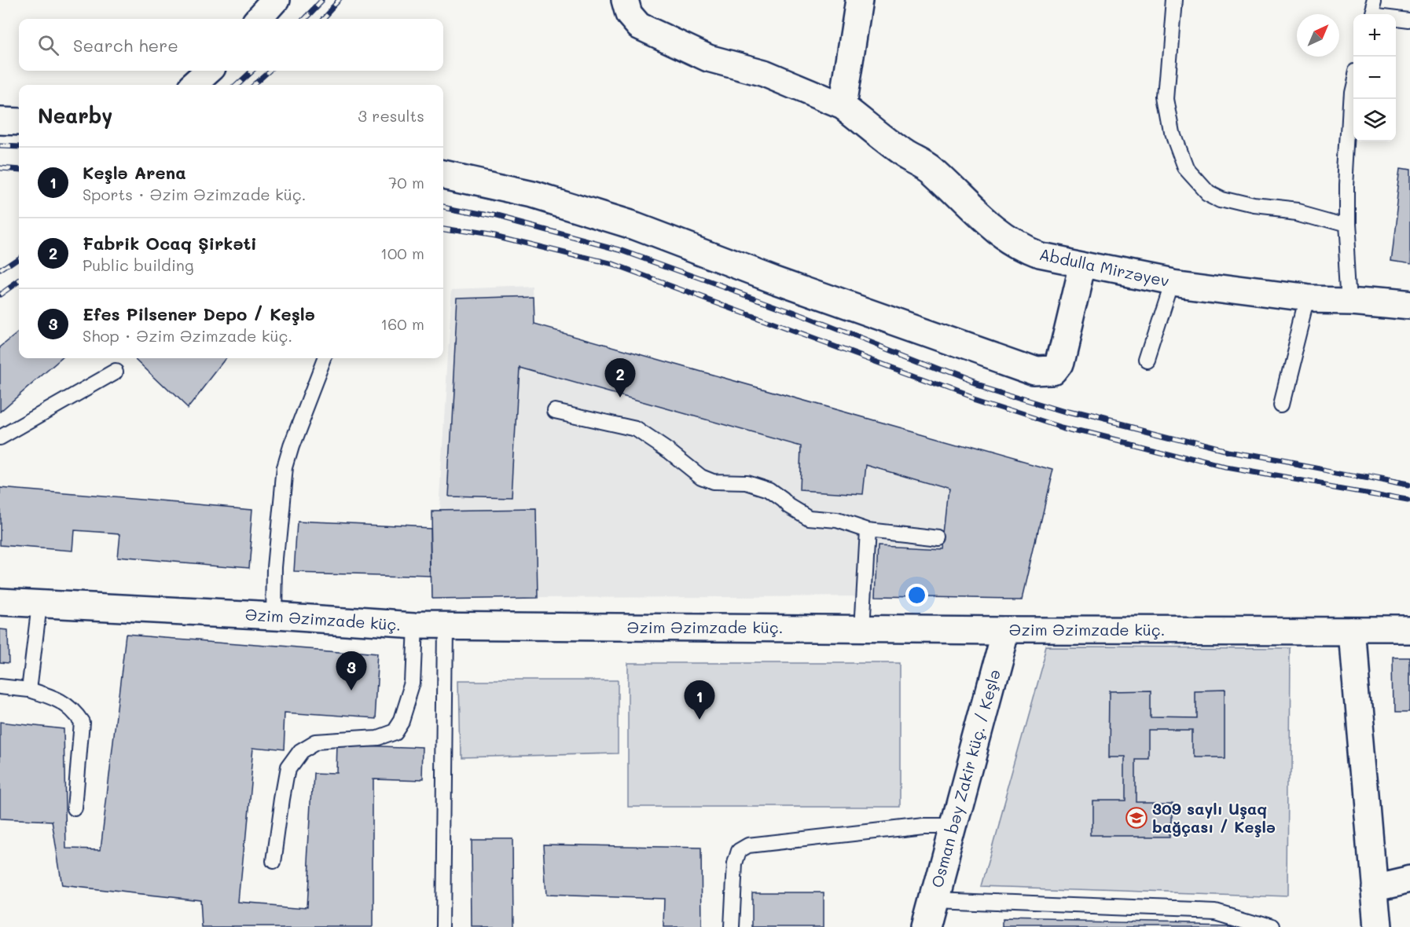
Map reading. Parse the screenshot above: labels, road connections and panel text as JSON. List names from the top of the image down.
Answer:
{
  "streets": {
    "street": ["Abdulla Mirzəyev", "Əzim Əzimzade küç.", "Osman bəy Zakir küç. / Keşlə"]
  },
  "crossings": [
    ["Əzim Əzimzade küç.", "Osman bəy Zakir küç. / Keşlə"]
  ],
  "places": {
    "school or university": ["309 saylı Uşaq bağçası / Keşlə"]
  },
  "north": "top right",
  "page": {
    "map_buttons": ["+", "−"],
    "search": "Search here",
    "heading": ["Nearby", "3 results"],
    "list": [
      {
        "mark": "1",
        "name": "Keşlə Arena",
        "note": "Sports · Əzim Əzimzade küç.",
        "value": "70 m"
      },
      {
        "mark": "2",
        "name": "Fabrik Ocaq Şirkəti",
        "note": "Public building",
        "value": "100 m"
      },
      {
        "mark": "3",
        "name": "Efes Pilsener Depo / Keşlə",
        "note": "Shop · Əzim Əzimzade küç.",
        "value": "160 m"
      }
    ],
    "pins": ["2", "3", "1"]
  }
}
